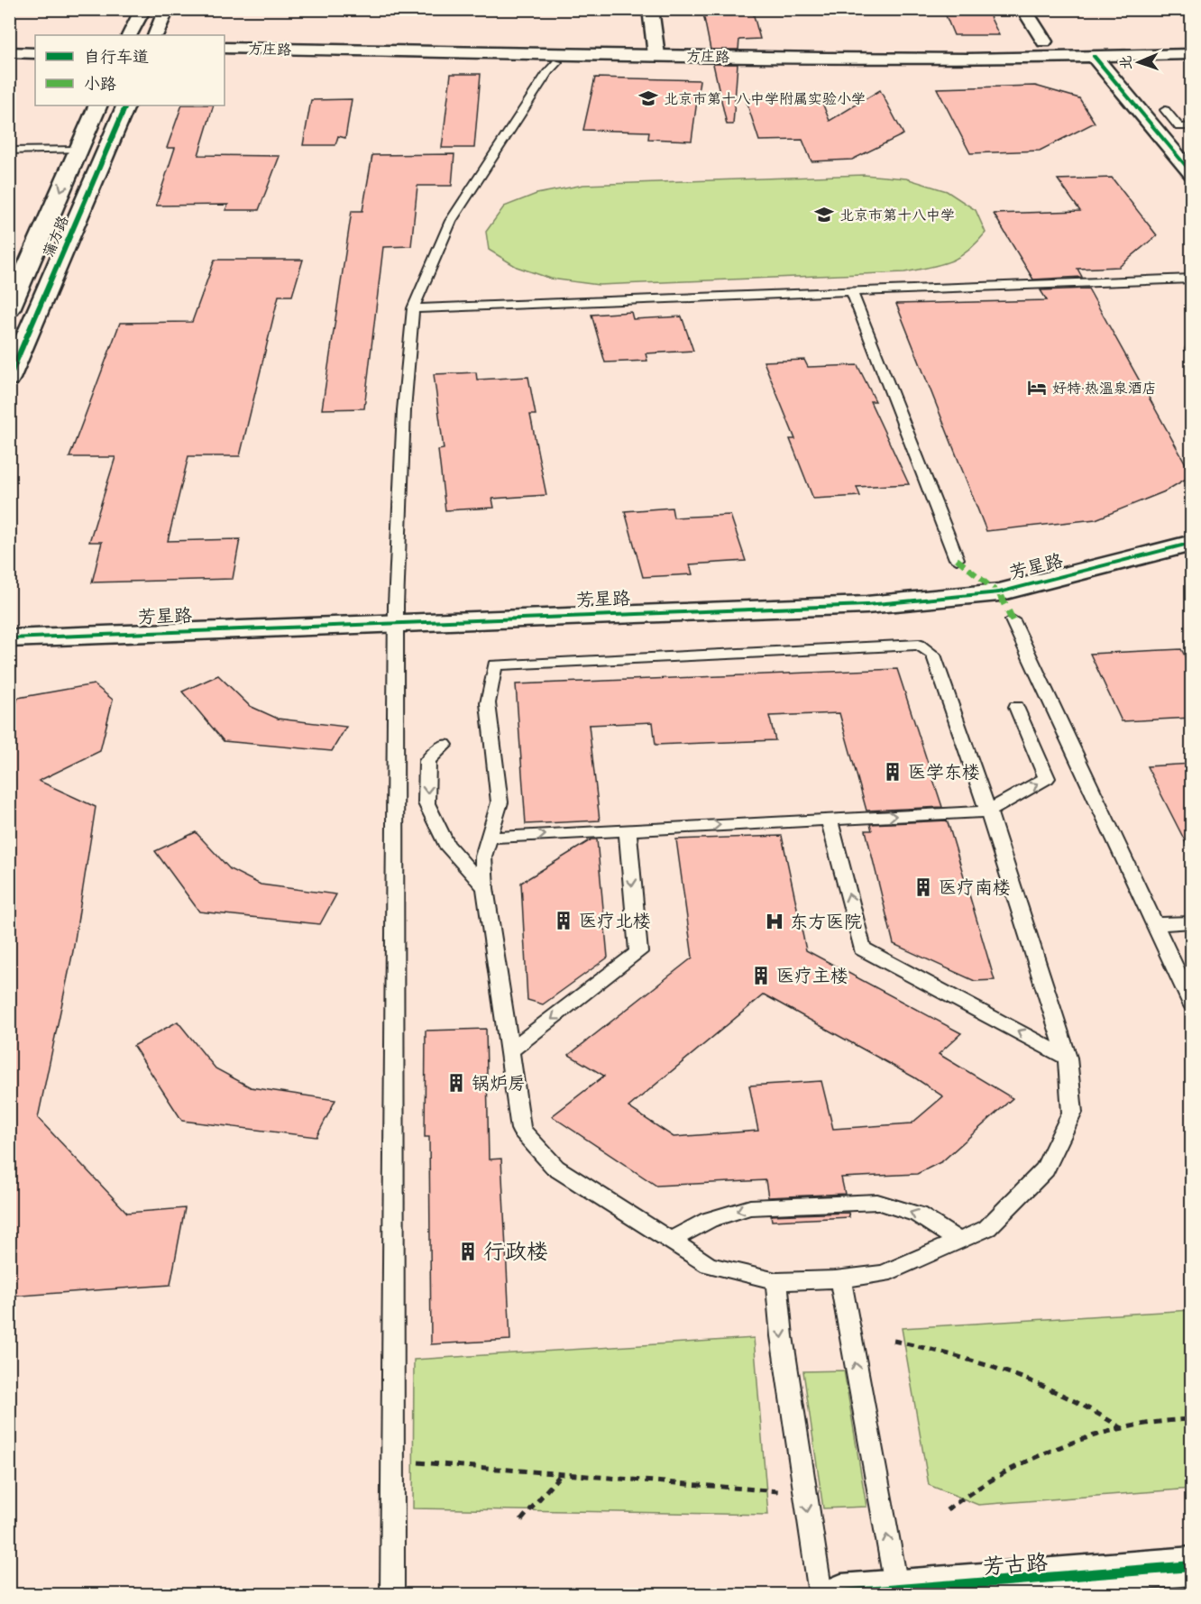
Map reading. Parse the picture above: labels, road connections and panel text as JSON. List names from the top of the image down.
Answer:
{
  "streets": {
    "street": [
      "方庄路",
      "蒲方路",
      "芳星路",
      "芳古路"
    ]
  },
  "places": {
    "school or university": ["北京市第十八中学附属实验小学", "北京市第十八中学"],
    "hotel": ["好特·热温泉酒店"],
    "building": [
      "医学东楼",
      "医疗南楼",
      "医疗北楼",
      "医疗主楼",
      "锅炉房",
      "行政楼"
    ],
    "hospital": ["东方医院"]
  },
  "legend": ["自行车道", "小路"],
  "north": "left"
}
